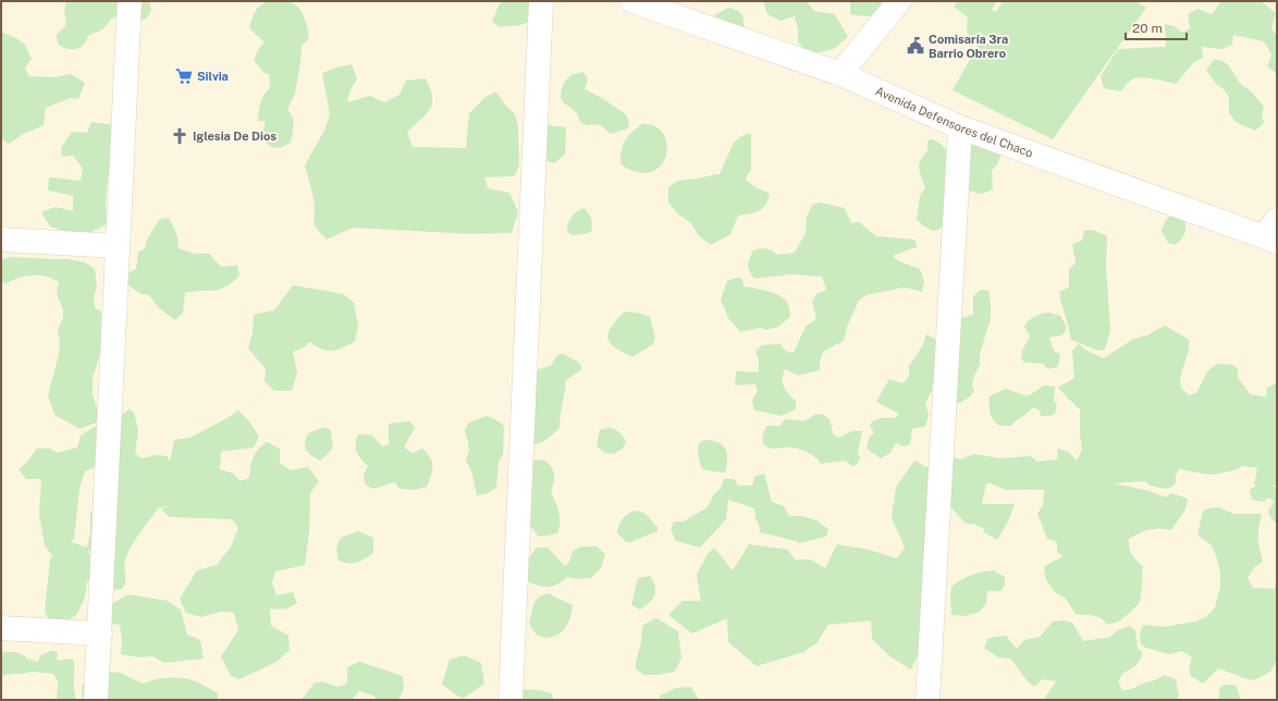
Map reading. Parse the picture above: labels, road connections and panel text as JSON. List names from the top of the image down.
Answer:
{
  "streets": {
    "street": ["Avenida Defensores del Chaco"]
  },
  "places": {
    "public building": ["Comisaría 3ra Barrio Obrero"],
    "supermarket": ["Silvia"],
    "church": ["Iglesia De Dios"]
  },
  "scale_bar": "20 m"
}
